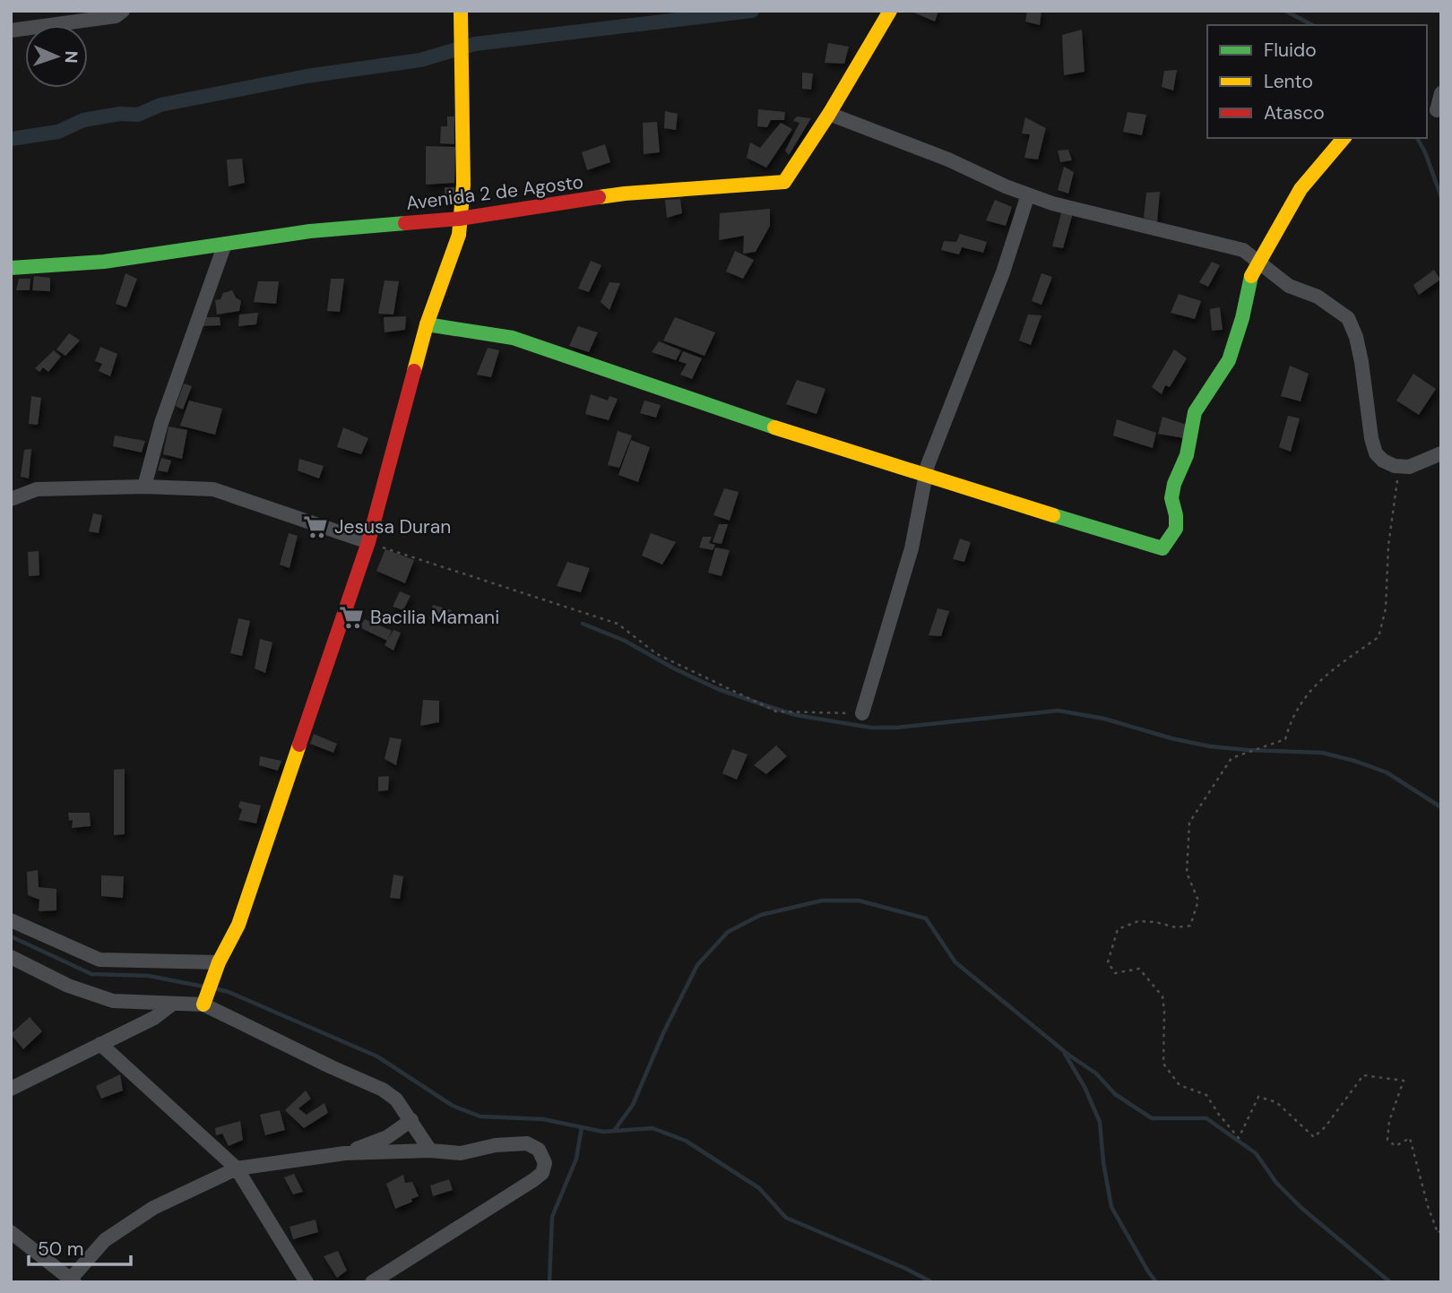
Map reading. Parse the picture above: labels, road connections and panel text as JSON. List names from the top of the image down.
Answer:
{
  "streets": {
    "street": ["Avenida 2 de Agosto"]
  },
  "places": {
    "supermarket": ["Jesusa Duran", "Bacilia Mamani"]
  },
  "legend": ["Fluido", "Lento", "Atasco"],
  "scale_bar": "50 m",
  "north": "right"
}
